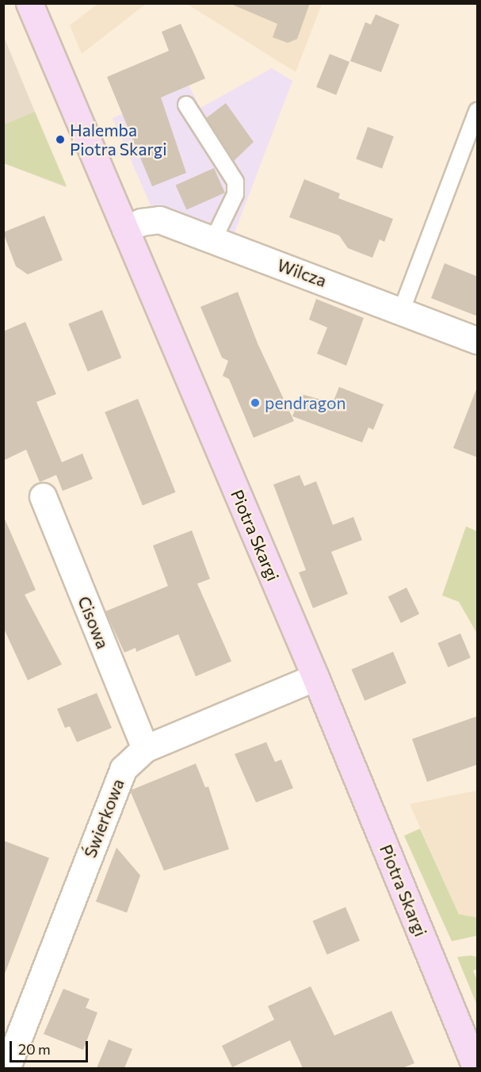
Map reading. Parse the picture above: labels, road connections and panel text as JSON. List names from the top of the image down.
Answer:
{
  "streets": {
    "street": [
      "Wilcza",
      "Piotra Skargi",
      "Cisowa",
      "Świerkowa"
    ]
  },
  "crossings": [
    ["Wilcza", "Piotra Skargi"],
    ["Piotra Skargi", "Świerkowa"],
    ["Cisowa", "Świerkowa"]
  ],
  "places": ["Halemba Piotra Skargi", "pendragon"],
  "scale_bar": "20 m"
}
